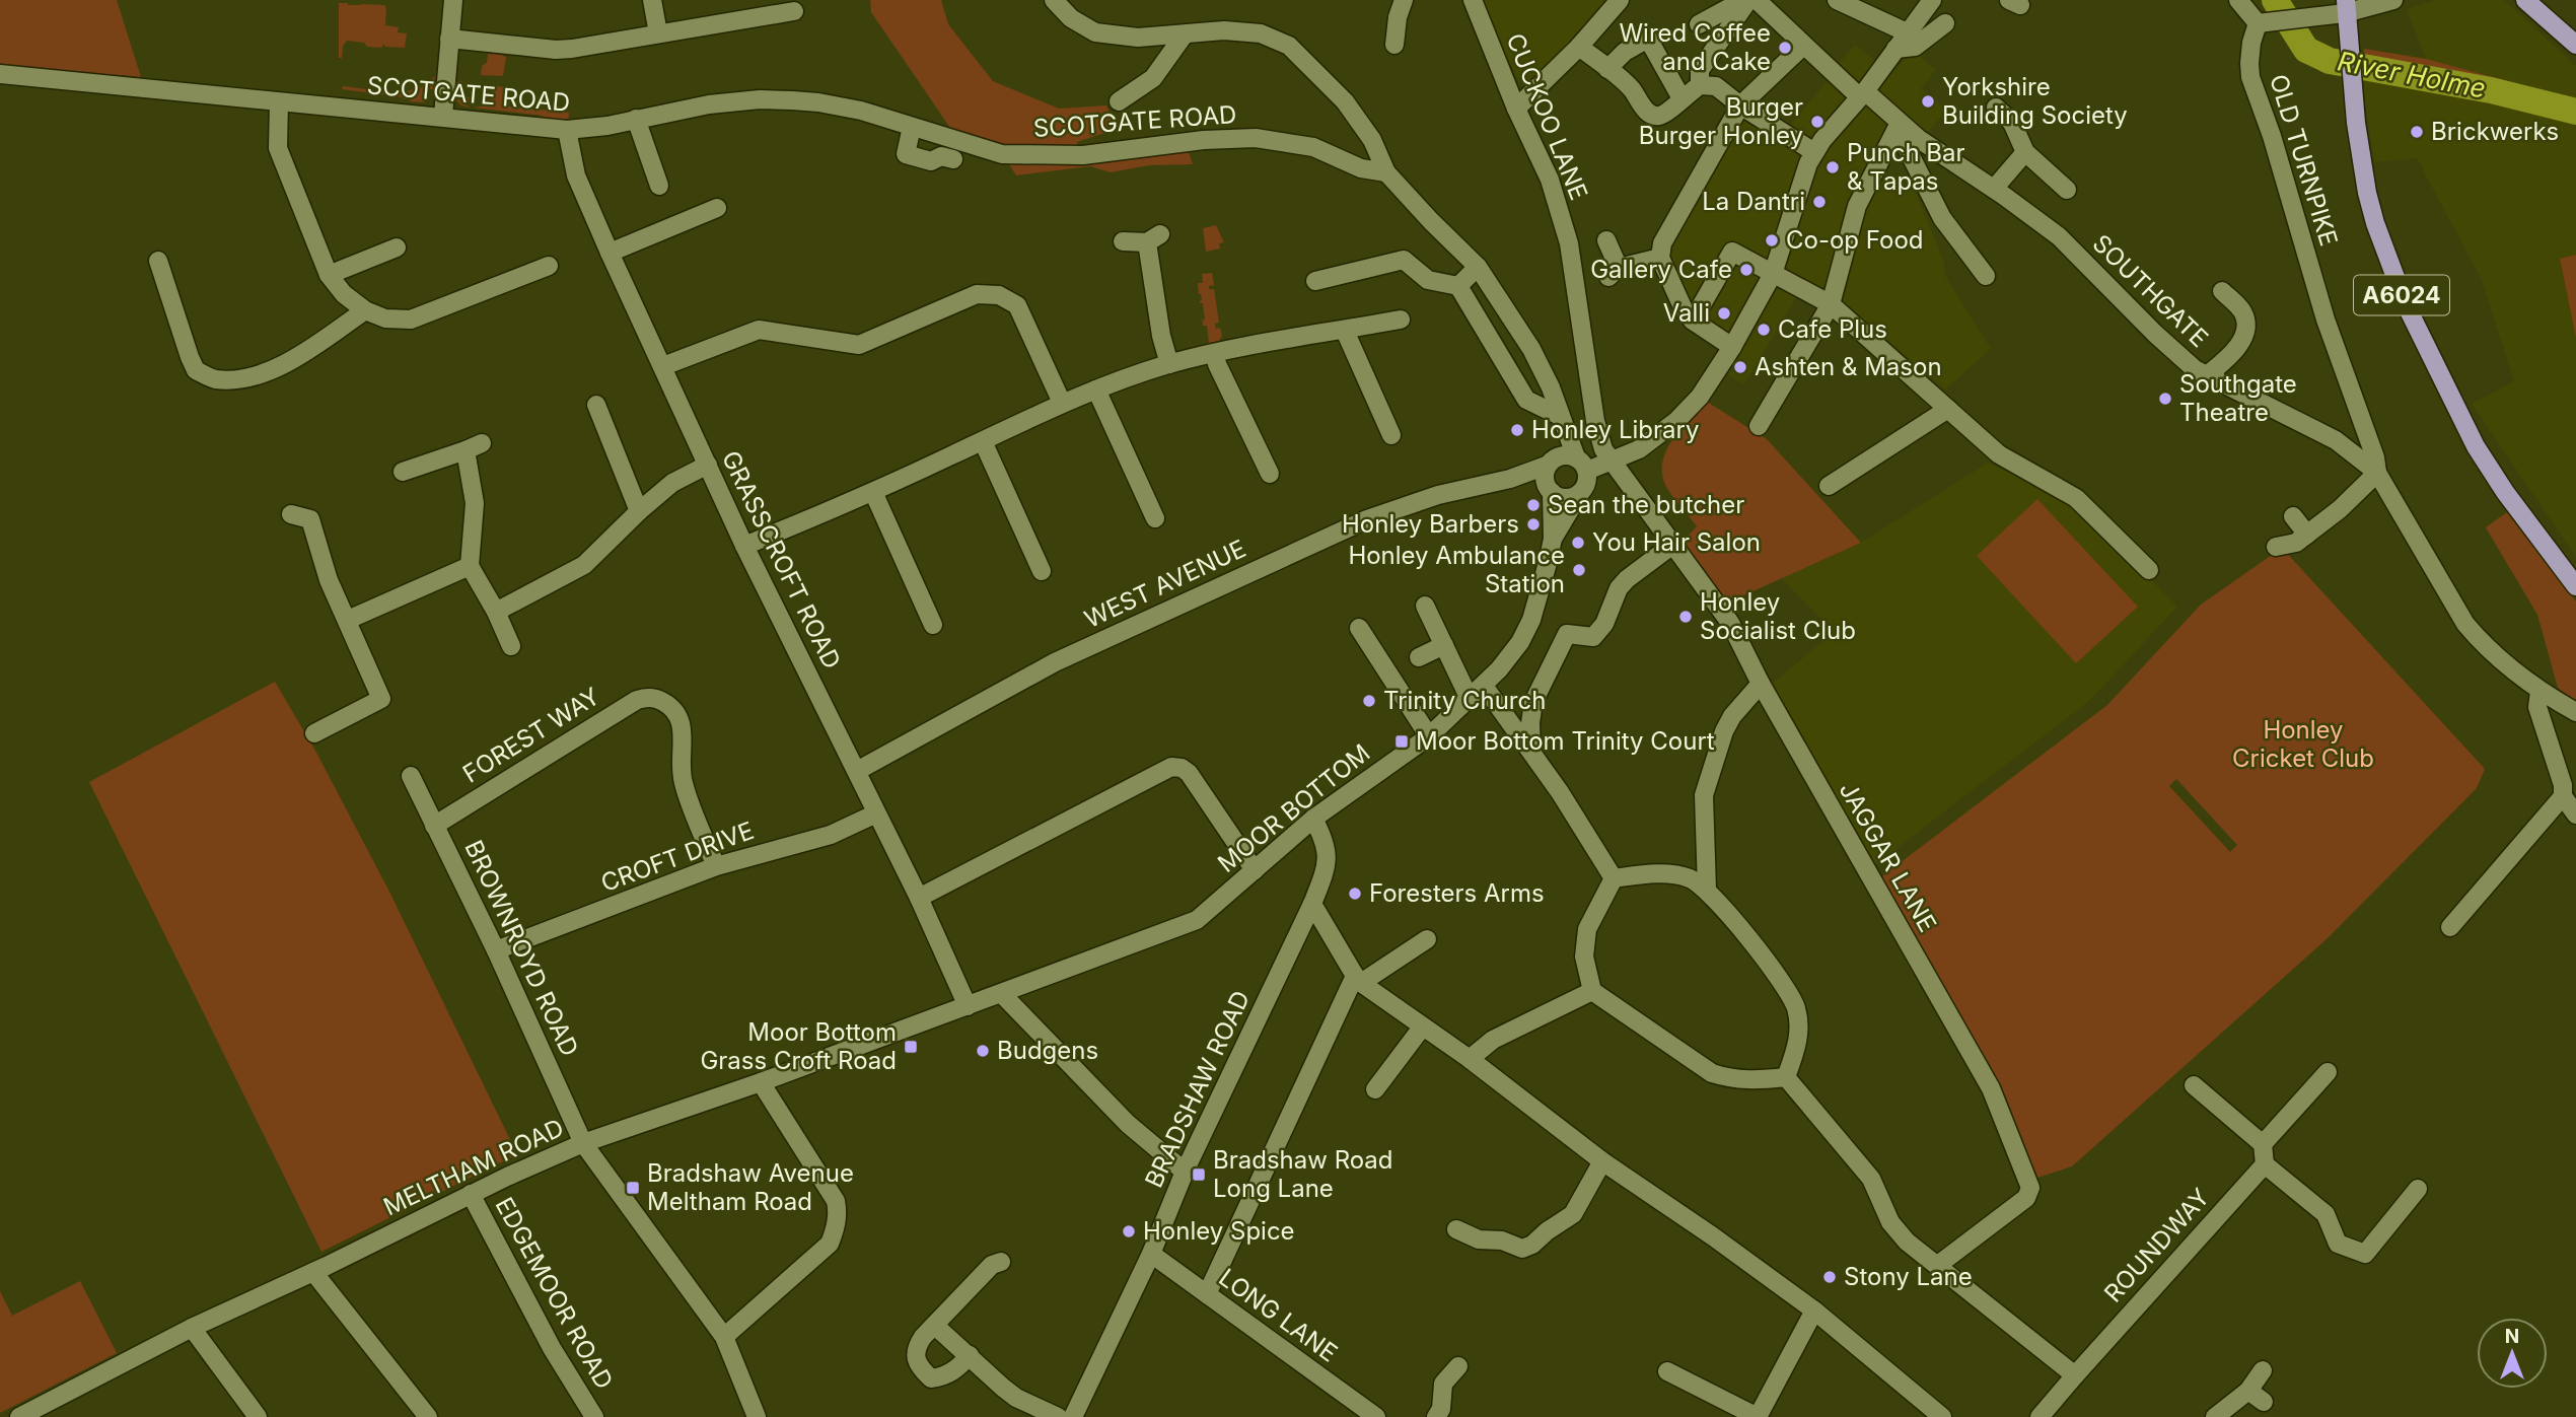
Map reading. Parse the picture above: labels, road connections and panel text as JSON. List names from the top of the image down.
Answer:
{
  "streets": {
    "main road": ["A6024"],
    "street": [
      "SCOTGATE ROAD",
      "CUCKOO LANE",
      "OLD TURNPIKE",
      "SOUTHGATE",
      "GRASSCROFT ROAD",
      "WEST AVENUE",
      "FOREST WAY",
      "MOOR BOTTOM",
      "CROFT DRIVE",
      "JAGGAR LANE",
      "BROWNROYD ROAD",
      "BRADSHAW ROAD",
      "MELTHAM ROAD",
      "ROUNDWAY",
      "EDGEMOOR ROAD",
      "LONG LANE"
    ]
  },
  "crossings": [
    ["SCOTGATE ROAD", "GRASSCROFT ROAD"],
    ["CUCKOO LANE", "JAGGAR LANE"],
    ["OLD TURNPIKE", "SOUTHGATE"],
    ["GRASSCROFT ROAD", "WEST AVENUE"],
    ["GRASSCROFT ROAD", "MOOR BOTTOM"],
    ["GRASSCROFT ROAD", "CROFT DRIVE"],
    ["GRASSCROFT ROAD", "MELTHAM ROAD"],
    ["WEST AVENUE", "MOOR BOTTOM"],
    ["FOREST WAY", "CROFT DRIVE"],
    ["FOREST WAY", "BROWNROYD ROAD"],
    ["MOOR BOTTOM", "BRADSHAW ROAD"],
    ["MOOR BOTTOM", "MELTHAM ROAD"],
    ["CROFT DRIVE", "BROWNROYD ROAD"],
    ["BROWNROYD ROAD", "MELTHAM ROAD"],
    ["BRADSHAW ROAD", "LONG LANE"],
    ["MELTHAM ROAD", "EDGEMOOR ROAD"]
  ],
  "water": ["River Holme"],
  "parks": ["Honley Cricket Club"],
  "places": {
    "other": [
      "Wired Coffee and Cake",
      "Yorkshire Building Society",
      "Burger Burger Honley",
      "Brickwerks",
      "Punch Bar & Tapas",
      "La Dantri",
      "Co-op Food",
      "Gallery Cafe",
      "Valli",
      "Cafe Plus",
      "Ashten & Mason",
      "Southgate Theatre",
      "Honley Library",
      "Sean the butcher",
      "Honley Barbers",
      "You Hair Salon",
      "Honley Ambulance Station",
      "Honley Socialist Club",
      "Trinity Church",
      "Foresters Arms",
      "Budgens",
      "Honley Spice",
      "Stony Lane"
    ],
    "transit": [
      "Moor Bottom Trinity Court",
      "Moor Bottom Grass Croft Road",
      "Bradshaw Road Long Lane",
      "Bradshaw Avenue Meltham Road"
    ]
  },
  "north": "top"
}
